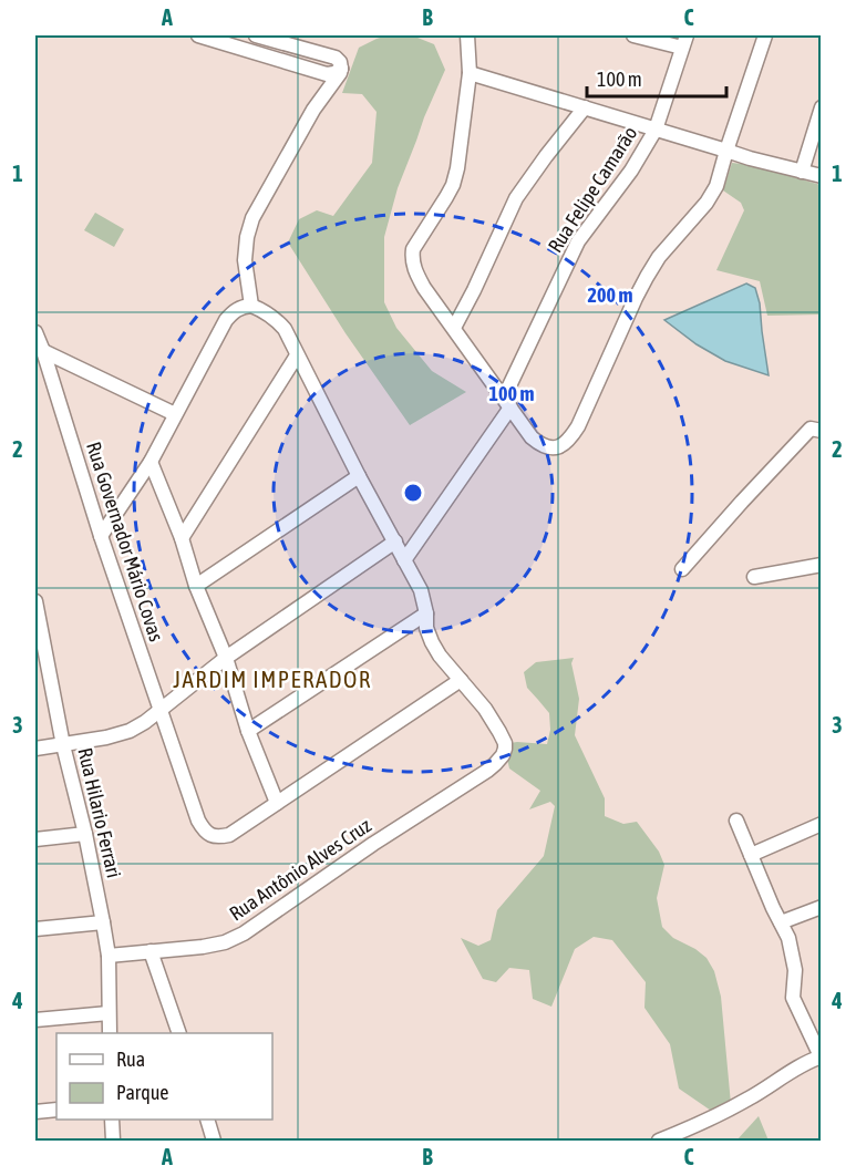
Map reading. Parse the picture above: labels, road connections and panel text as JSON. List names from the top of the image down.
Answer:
{
  "streets": {
    "street": [
      "Rua Felipe Camarão",
      "Rua Governador Mário Covas",
      "Rua Hilario Ferrari",
      "Rua Antônio Alves Cruz"
    ]
  },
  "crossings": [
    ["Rua Hilario Ferrari", "Rua Antônio Alves Cruz"]
  ],
  "districts": ["JARDIM IMPERADOR"],
  "legend": ["Rua", "Parque"],
  "scale_bar": "100 m",
  "grid": {
    "columns": ["A", "B", "C"],
    "rows": [
      "1",
      "2",
      "3",
      "4"
    ]
  },
  "rings": ["200 m", "100 m"]
}
